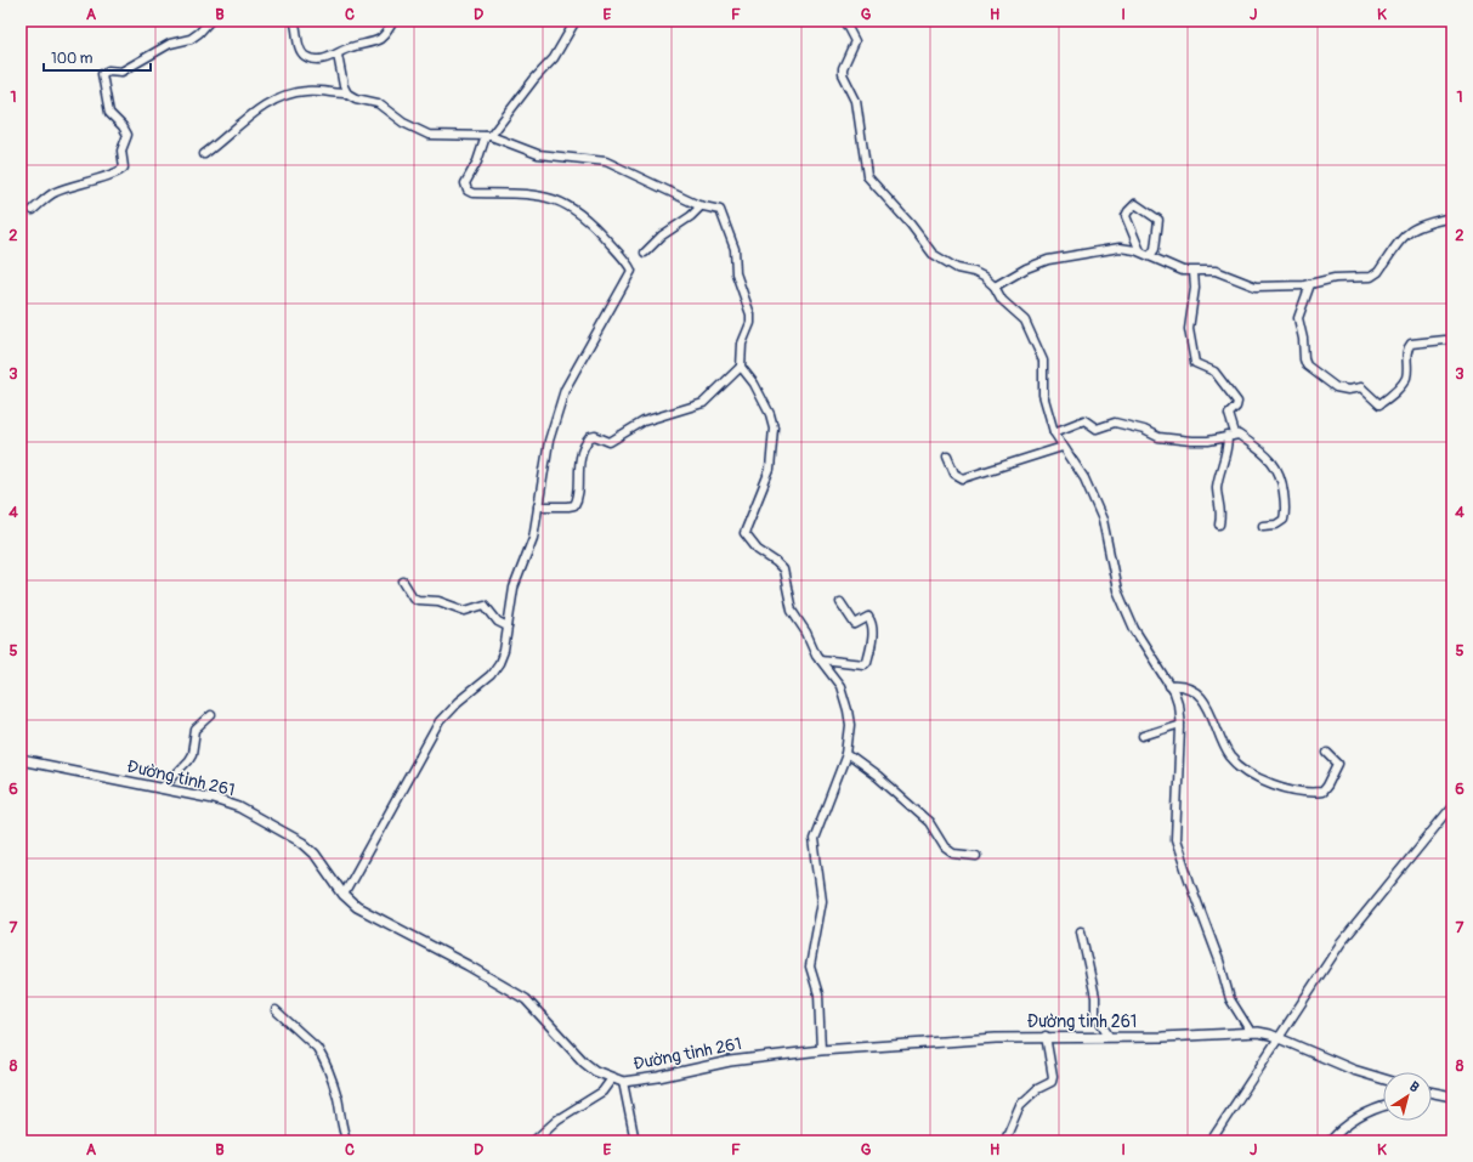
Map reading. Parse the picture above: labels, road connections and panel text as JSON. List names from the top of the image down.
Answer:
{
  "streets": {
    "main road": ["Đường tỉnh 261"]
  },
  "scale_bar": "100 m",
  "north": "top right",
  "grid": {
    "columns": [
      "A",
      "B",
      "C",
      "D",
      "E",
      "F",
      "G",
      "H",
      "I",
      "J",
      "K"
    ],
    "rows": [
      "1",
      "2",
      "3",
      "4",
      "5",
      "6",
      "7",
      "8"
    ]
  }
}
